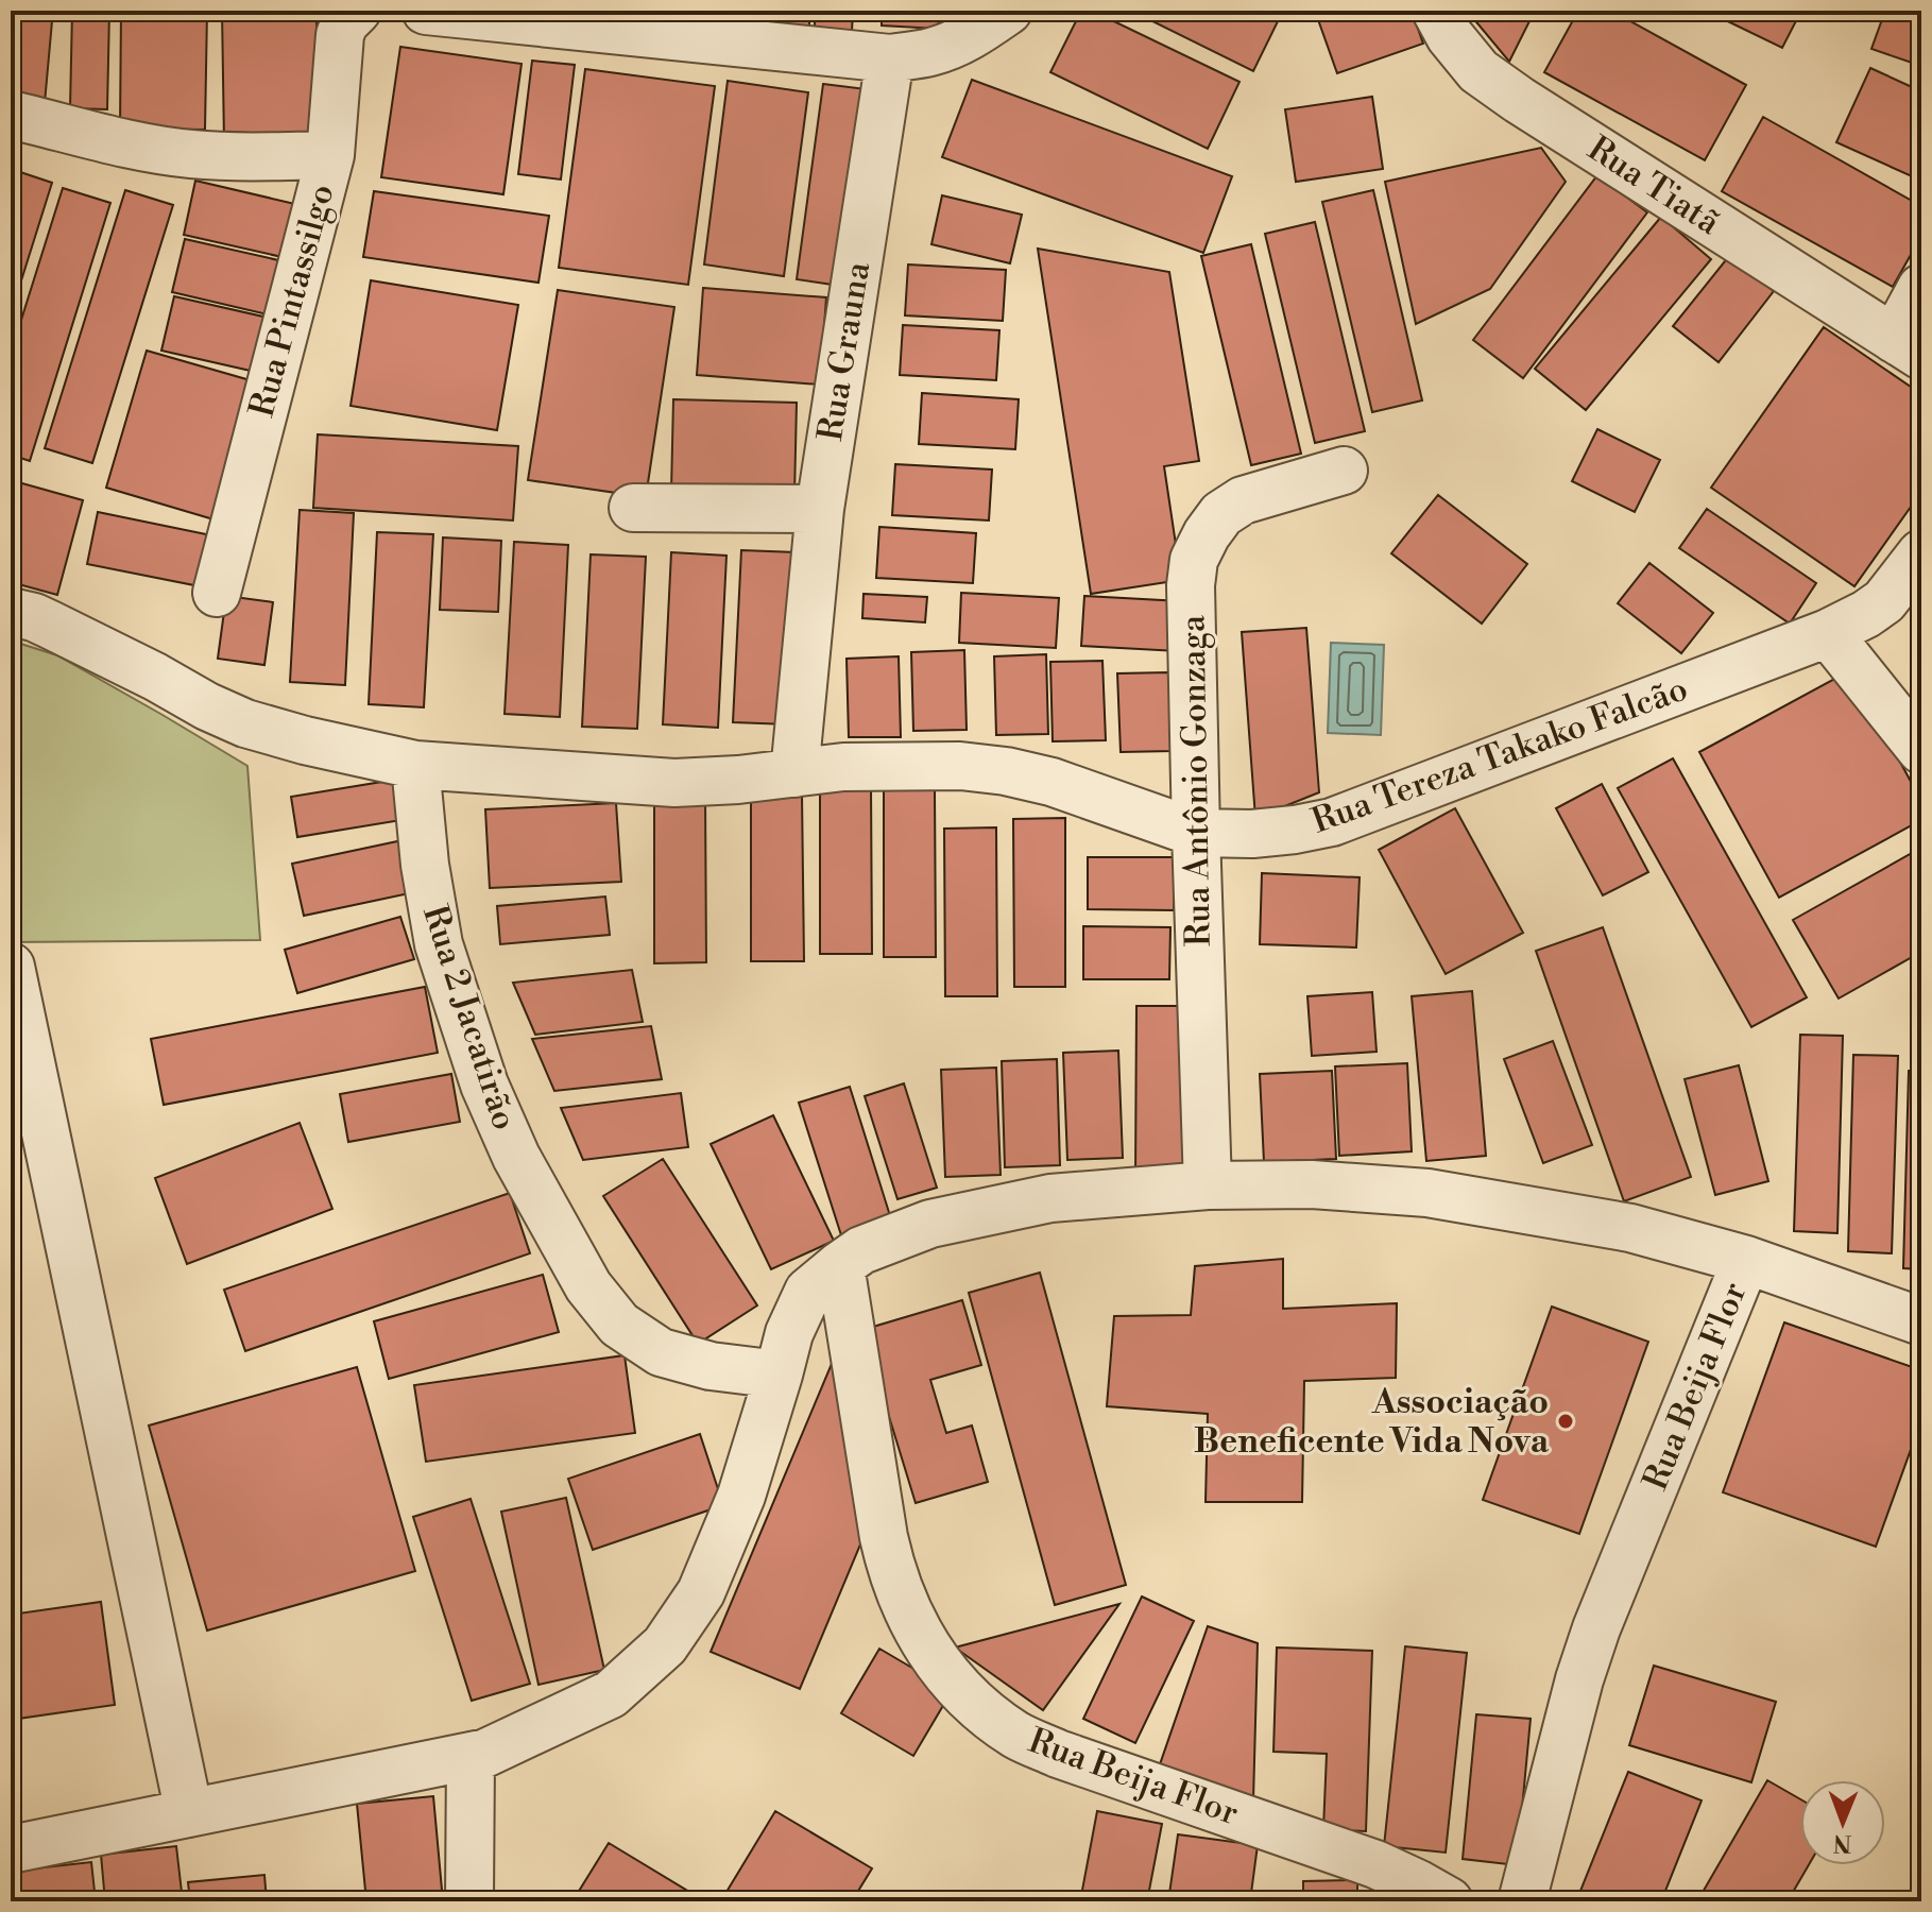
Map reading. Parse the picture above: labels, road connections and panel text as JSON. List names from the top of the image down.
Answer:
{
  "streets": {
    "street": [
      "Rua Tiatã",
      "Rua Pintassilgo",
      "Rua Grauna",
      "Rua Tereza Takako Falcão",
      "Rua Antônio Gonzaga",
      "Rua 2 Jacatirão",
      "Rua Beija Flor"
    ]
  },
  "crossings": [
    ["Rua Grauna", "Rua Tereza Takako Falcão"],
    ["Rua Tereza Takako Falcão", "Rua Antônio Gonzaga"],
    ["Rua Tereza Takako Falcão", "Rua 2 Jacatirão"]
  ],
  "places": ["Associação Beneficente Vida Nova"],
  "north": "bottom"
}
